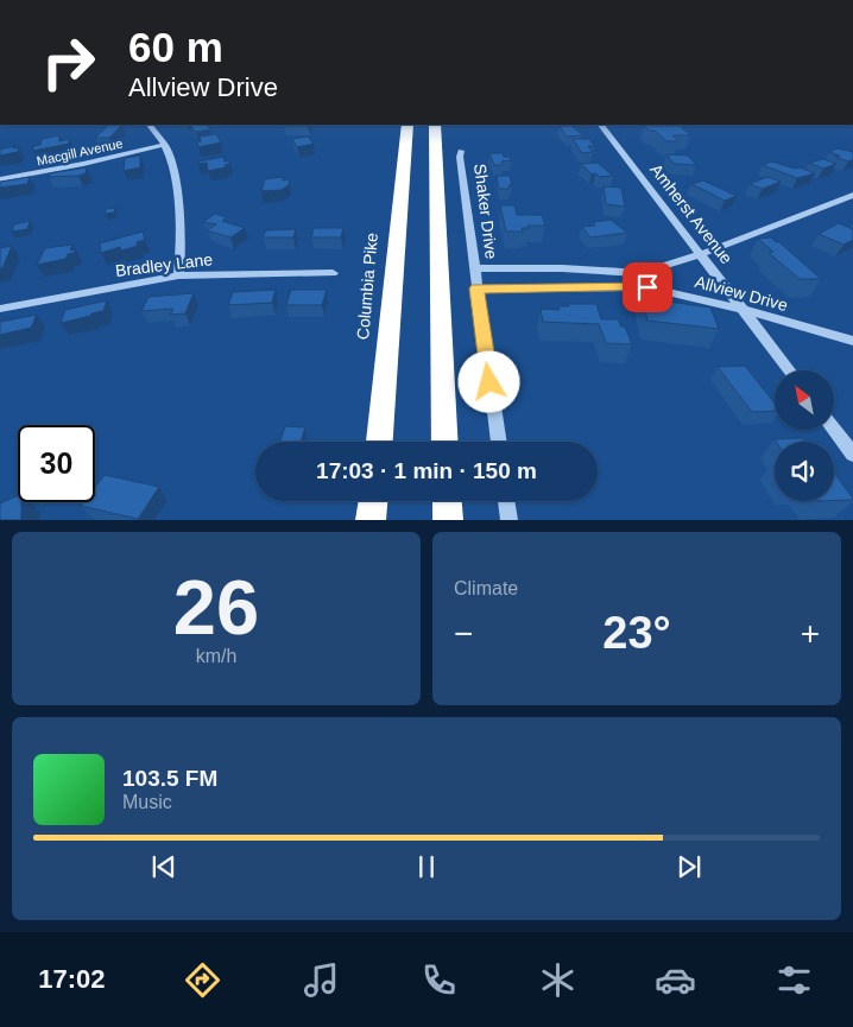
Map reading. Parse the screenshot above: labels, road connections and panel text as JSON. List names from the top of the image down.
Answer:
{
  "streets": {
    "highway": ["Columbia Pike"],
    "street": [
      "Macgill Avenue",
      "Shaker Drive",
      "Amherst Avenue",
      "Bradley Lane",
      "Allview Drive"
    ]
  },
  "crossings": [
    ["Shaker Drive", "Allview Drive"],
    ["Amherst Avenue", "Allview Drive"]
  ],
  "north": "top left",
  "page": {
    "turn": ["60 m", "Allview Drive"],
    "limit": "30",
    "trip": "17:03 · 1 min · 150 m",
    "tile": [
      ["26", "km/h"],
      "Climate"
    ],
    "heat": ["−", "23°", "+"],
    "song": ["103.5 FM", "Music"],
    "tabs": "17:02"
  }
}
